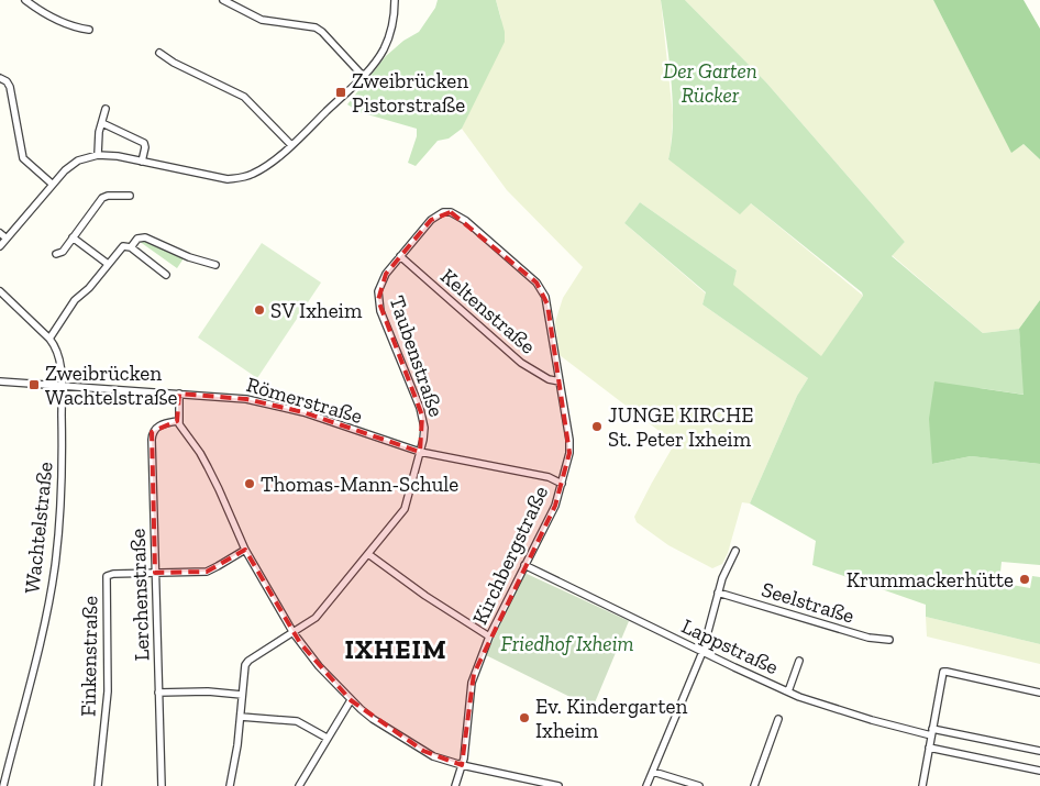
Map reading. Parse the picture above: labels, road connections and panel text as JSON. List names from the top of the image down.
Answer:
{
  "streets": {
    "street": [
      "Keltenstraße",
      "Taubenstraße",
      "Römerstraße",
      "Wachtelstraße",
      "Kirchbergstraße",
      "Lerchenstraße",
      "Seelstraße",
      "Lappstraße",
      "Finkenstraße"
    ]
  },
  "crossings": [
    ["Keltenstraße", "Taubenstraße"],
    ["Keltenstraße", "Kirchbergstraße"],
    ["Taubenstraße", "Römerstraße"],
    ["Taubenstraße", "Kirchbergstraße"],
    ["Römerstraße", "Wachtelstraße"],
    ["Römerstraße", "Kirchbergstraße"],
    ["Kirchbergstraße", "Lappstraße"],
    ["Lerchenstraße", "Finkenstraße"]
  ],
  "districts": ["IXHEIM"],
  "parks": ["Der Garten Rücker", "Friedhof Ixheim"],
  "places": {
    "transit": ["Zweibrücken Pistorstraße", "Zweibrücken Wachtelstraße"],
    "other": [
      "SV Ixheim",
      "JUNGE KIRCHE St. Peter Ixheim",
      "Thomas-Mann-Schule",
      "Krummackerhütte",
      "Ev. Kindergarten Ixheim"
    ]
  }
}
